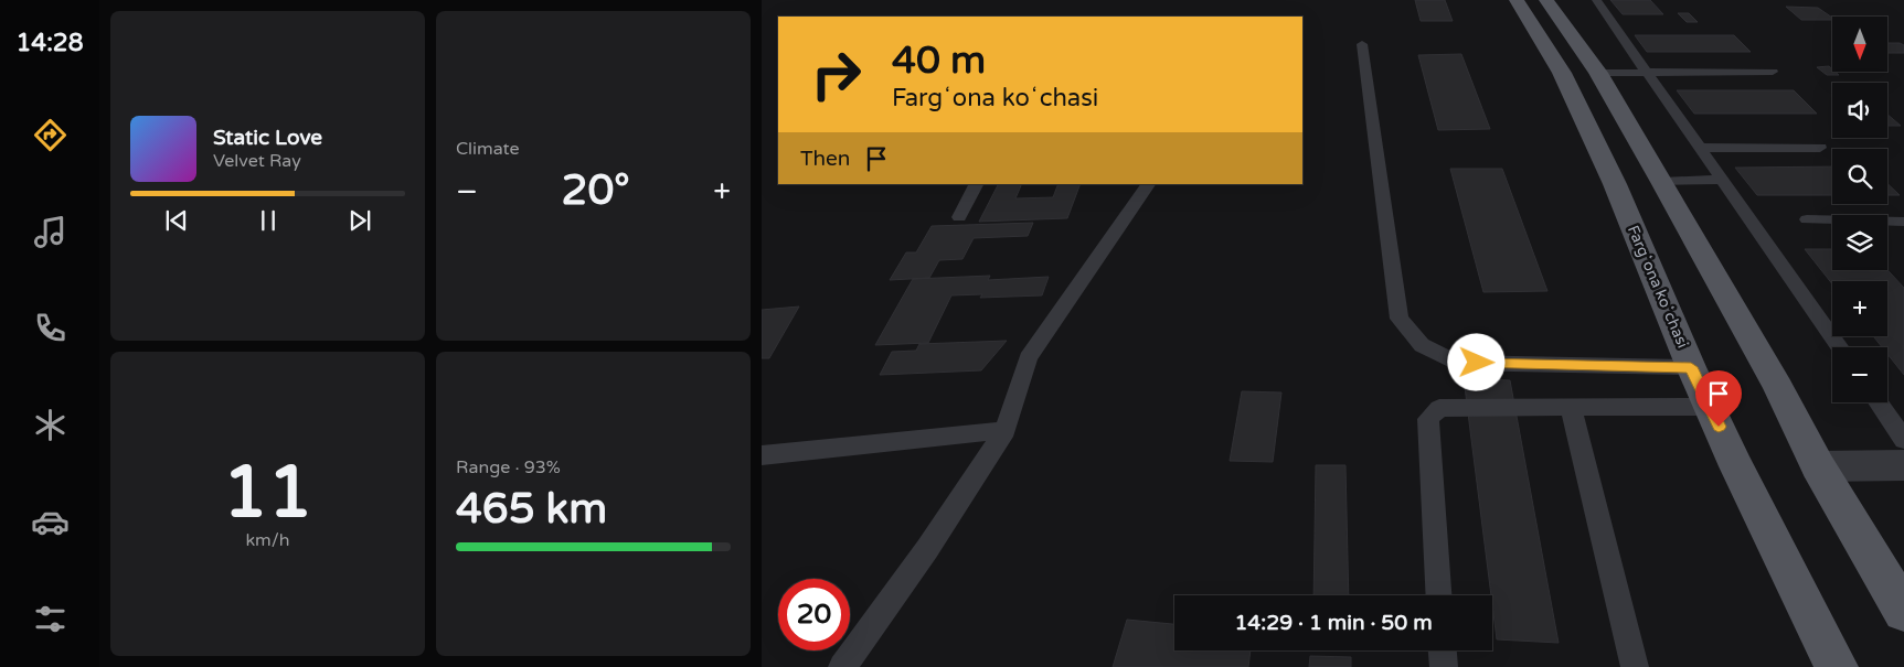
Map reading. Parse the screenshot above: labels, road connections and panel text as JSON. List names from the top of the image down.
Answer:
{
  "streets": {
    "main road": ["Fargʻona koʻchasi"]
  },
  "north": "bottom",
  "page": {
    "tabs": "14:28",
    "tile": [
      "Climate",
      ["11", "km/h"],
      ["Range · 93%", "465 km"]
    ],
    "map_buttons": ["+", "−"],
    "turn": ["40 m", "Fargʻona koʻchasi"],
    "song": ["Static Love", "Velvet Ray"],
    "then": "Then",
    "heat": ["−", "20°", "+"],
    "limit": "20",
    "trip": "14:29 · 1 min · 50 m"
  }
}
